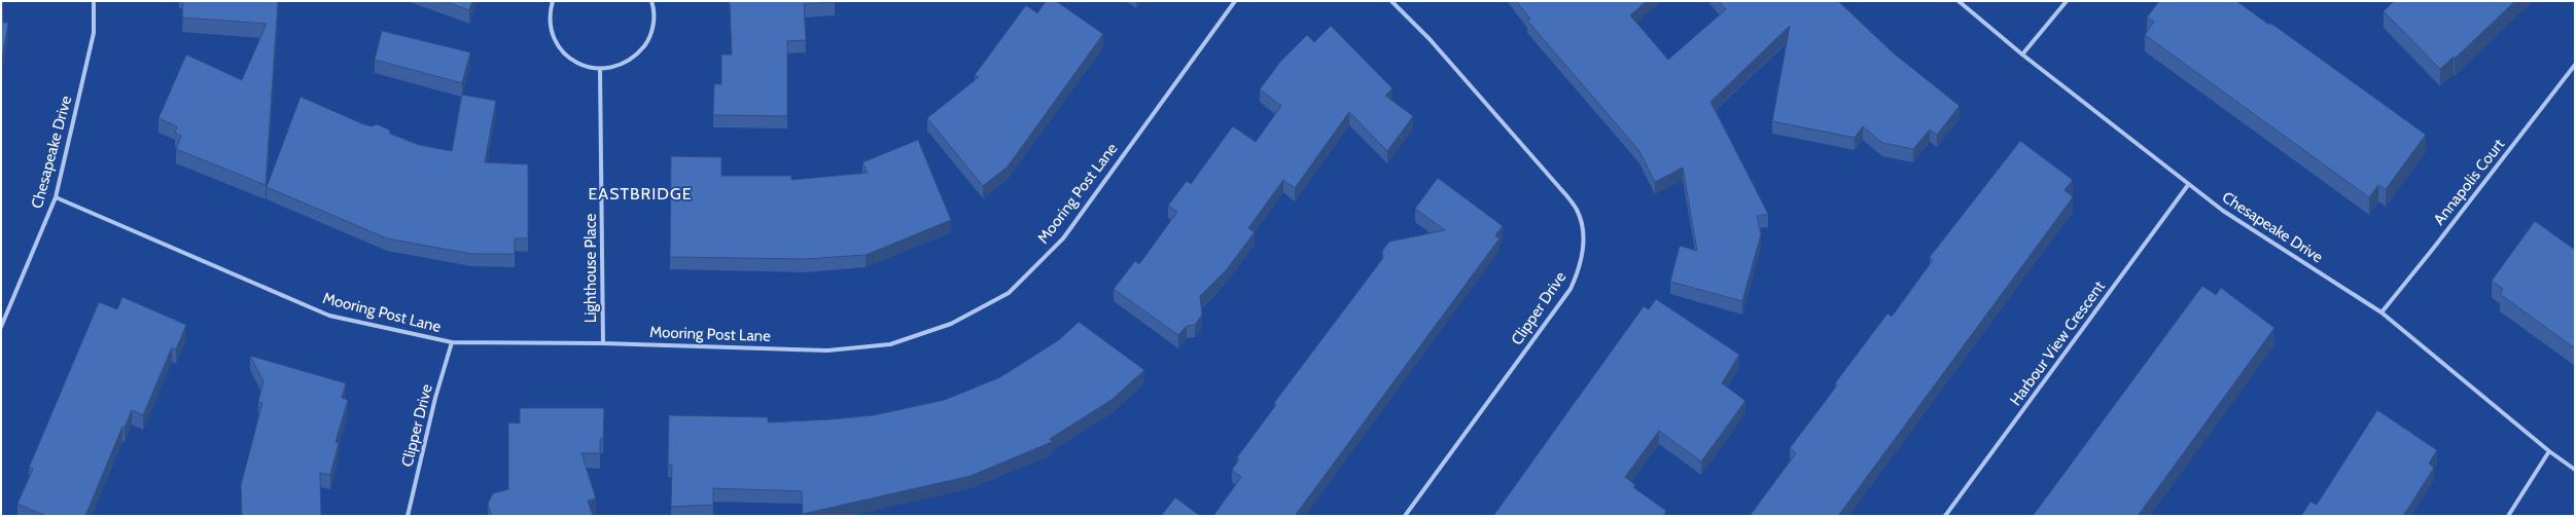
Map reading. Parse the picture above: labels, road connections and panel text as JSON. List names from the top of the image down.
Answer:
{
  "streets": {
    "street": [
      "Chesapeake Drive",
      "Annapolis Court",
      "Mooring Post Lane",
      "Lighthouse Place",
      "Clipper Drive",
      "Harbour View Crescent"
    ]
  },
  "crossings": [
    ["Chesapeake Drive", "Annapolis Court"],
    ["Chesapeake Drive", "Mooring Post Lane"],
    ["Chesapeake Drive", "Harbour View Crescent"],
    ["Mooring Post Lane", "Lighthouse Place"],
    ["Mooring Post Lane", "Clipper Drive"]
  ],
  "districts": ["EASTBRIDGE"]
}
